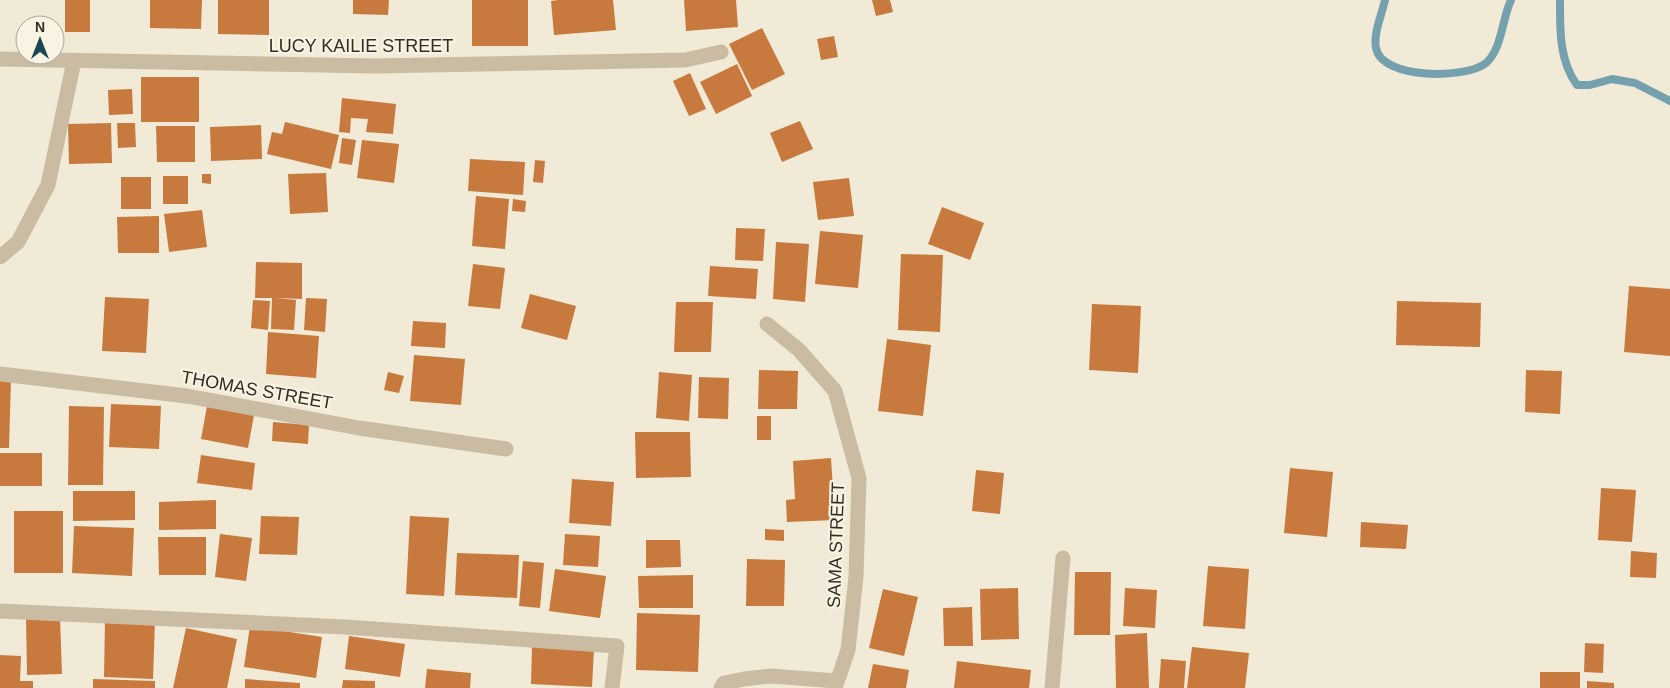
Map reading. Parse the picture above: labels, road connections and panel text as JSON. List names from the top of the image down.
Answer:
{
  "streets": {
    "street": ["LUCY KAILIE STREET", "THOMAS STREET", "SAMA STREET"]
  },
  "north": "top"
}
